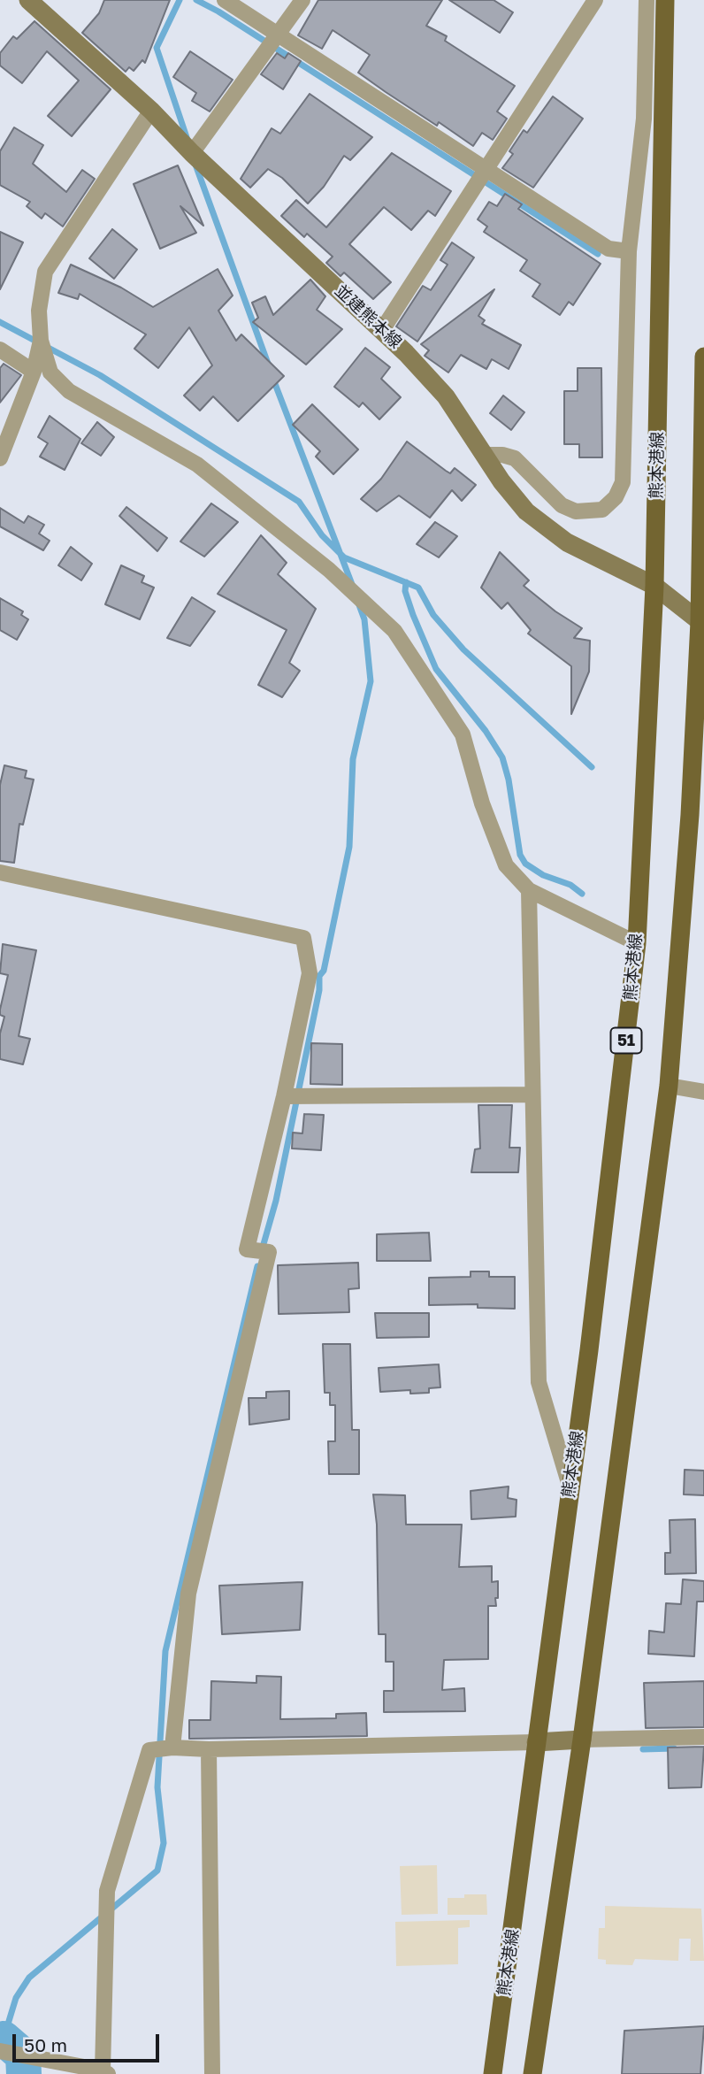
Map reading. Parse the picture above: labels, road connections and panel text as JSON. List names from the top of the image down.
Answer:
{
  "streets": {
    "main road": ["並建熊本線", "熊本港線", "51"]
  },
  "crossings": [
    ["並建熊本線", "熊本港線"]
  ],
  "scale_bar": "50 m"
}
